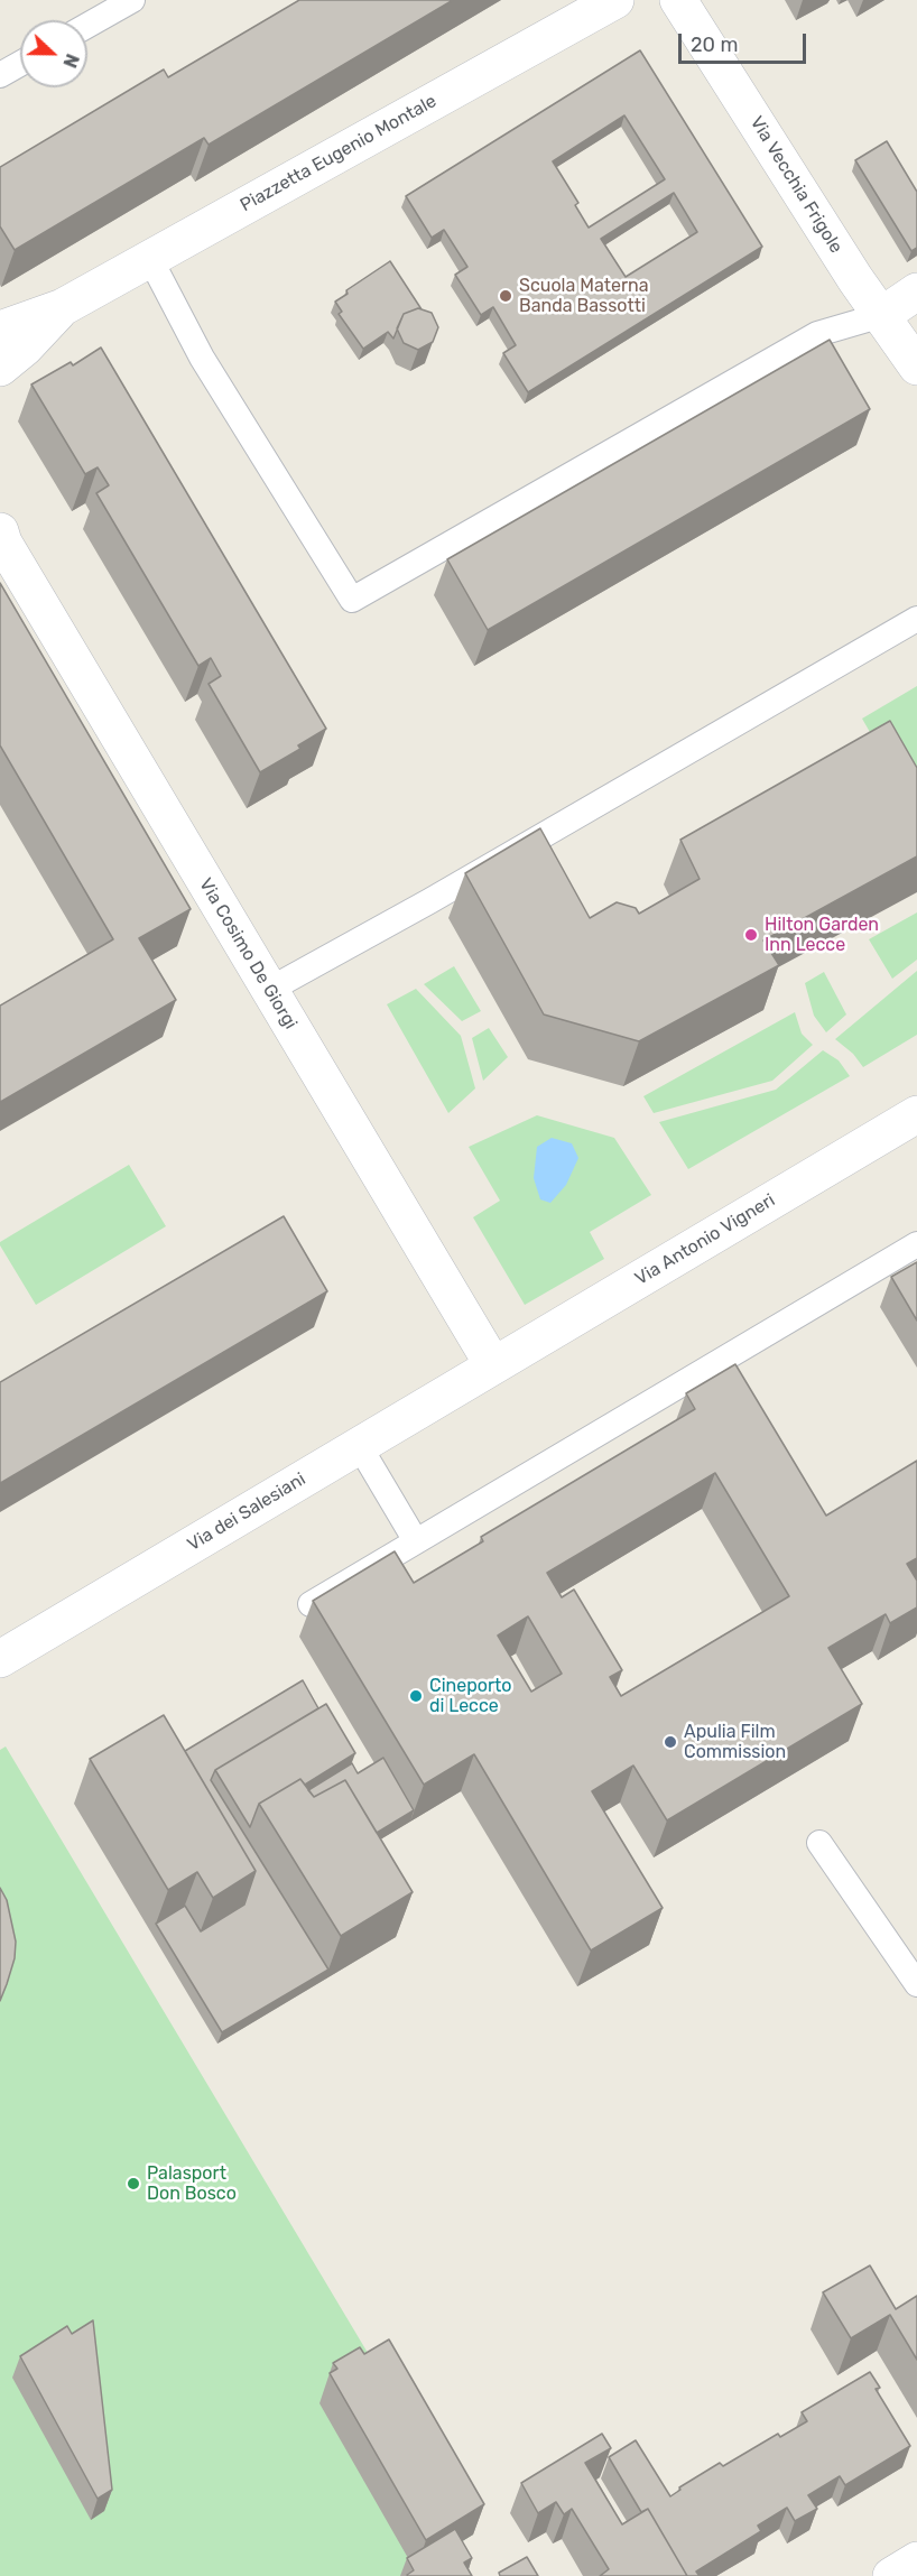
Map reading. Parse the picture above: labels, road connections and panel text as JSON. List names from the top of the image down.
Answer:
{
  "streets": {
    "street": [
      "Piazzetta Eugenio Montale",
      "Via Vecchia Frigole",
      "Via Cosimo De Giorgi",
      "Via Antonio Vigneri",
      "Via dei Salesiani"
    ]
  },
  "crossings": [
    ["Via Cosimo De Giorgi", "Via Antonio Vigneri"],
    ["Via Cosimo De Giorgi", "Via dei Salesiani"],
    ["Via Antonio Vigneri", "Via dei Salesiani"]
  ],
  "places": [
    "Scuola Materna Banda Bassotti",
    "Hilton Garden Inn Lecce",
    "Cineporto di Lecce",
    "Apulia Film Commission",
    "Palasport Don Bosco"
  ],
  "scale_bar": "20 m",
  "north": "right"
}
